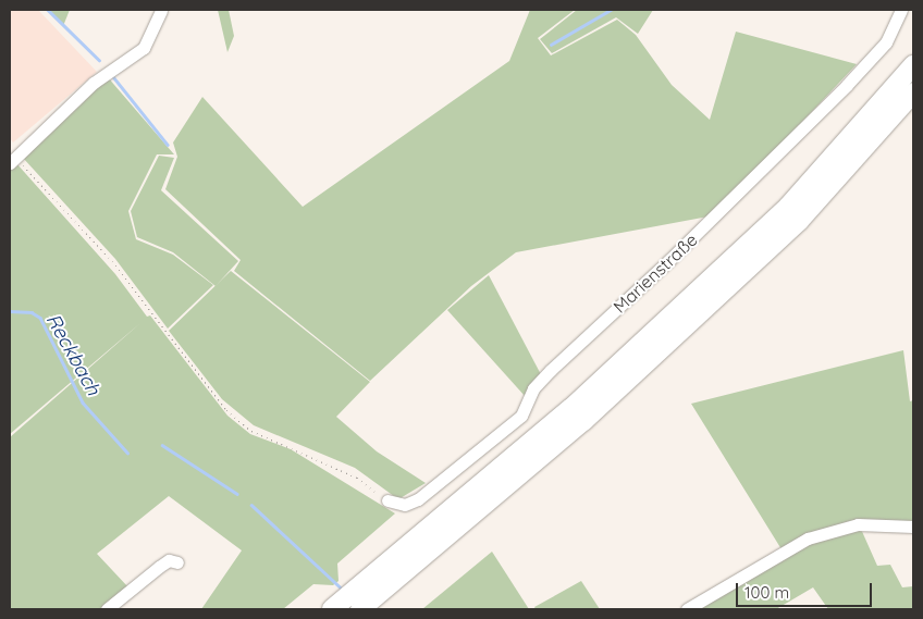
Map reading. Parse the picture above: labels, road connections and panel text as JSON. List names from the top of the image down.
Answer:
{
  "streets": {
    "street": ["Marienstraße"]
  },
  "water": ["Reckbach"],
  "scale_bar": "100 m"
}
